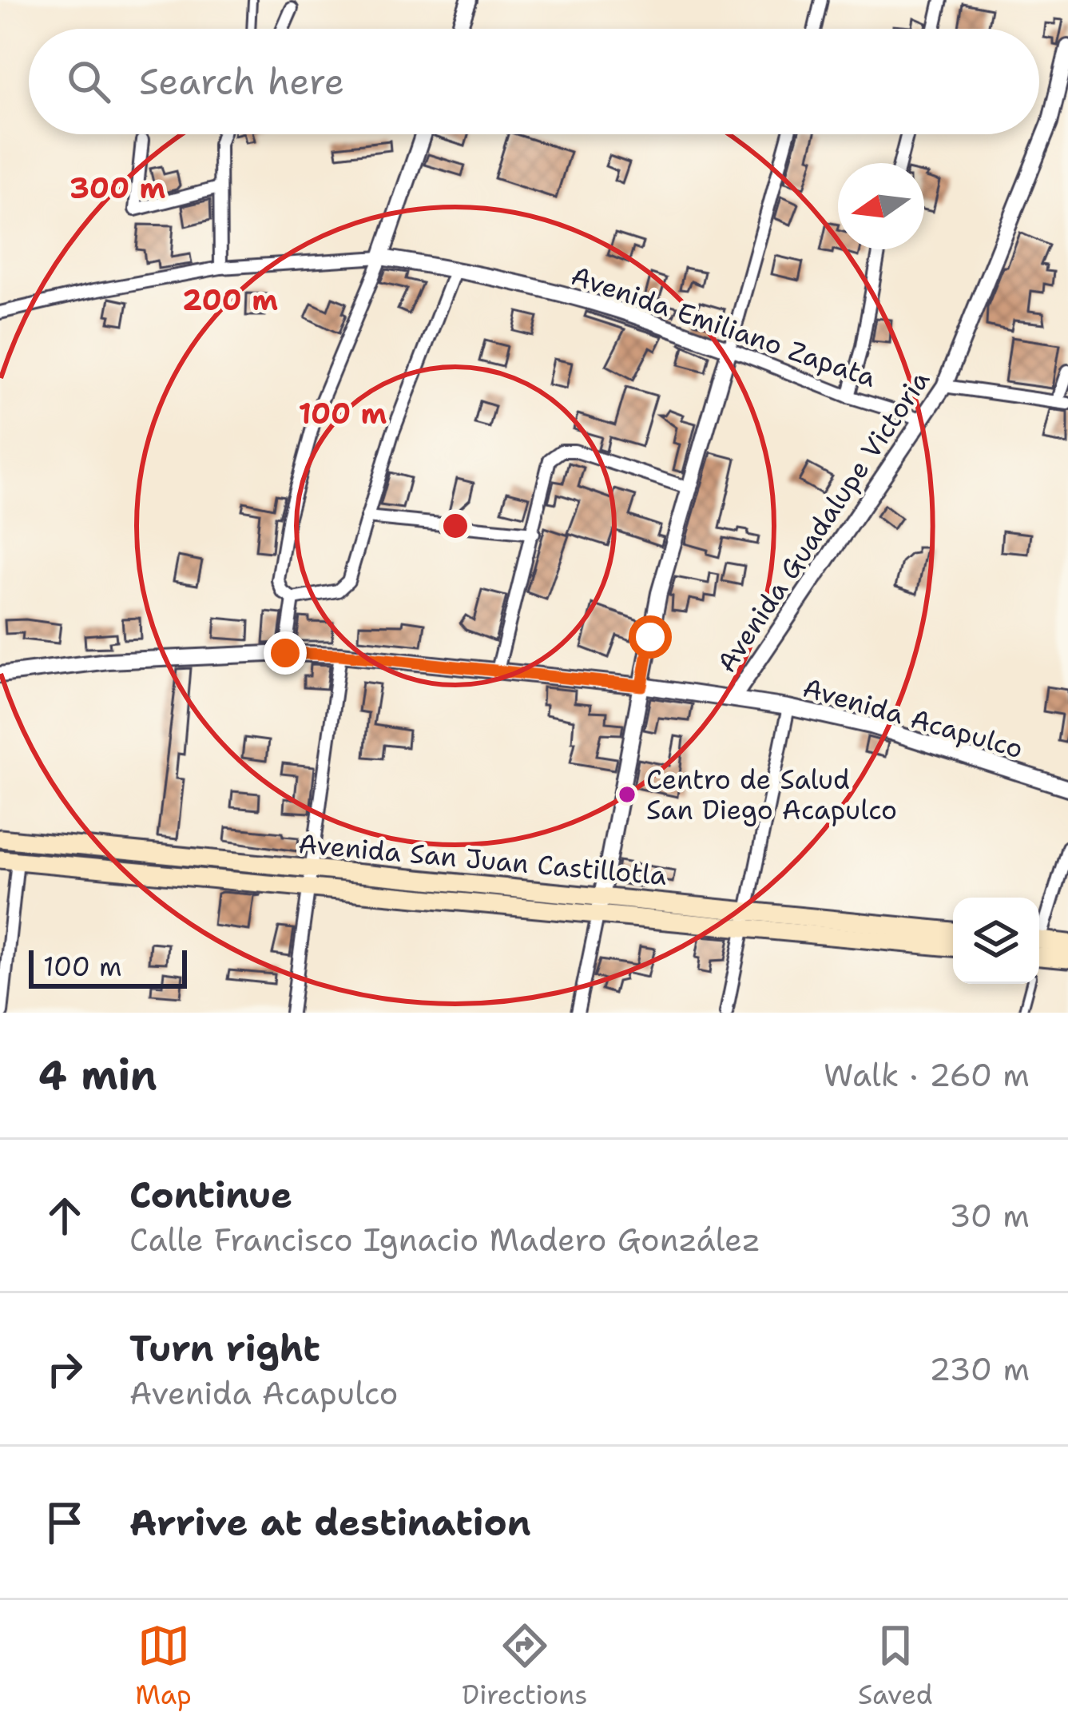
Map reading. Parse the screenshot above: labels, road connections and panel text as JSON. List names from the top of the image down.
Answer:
{
  "streets": {
    "main road": ["Avenida San Juan Castillotla"],
    "street": ["Avenida Emiliano Zapata", "Avenida Guadalupe Victoria", "Avenida Acapulco"]
  },
  "crossings": [
    ["Avenida Emiliano Zapata", "Avenida Guadalupe Victoria"],
    ["Avenida Guadalupe Victoria", "Avenida Acapulco"]
  ],
  "places": ["Centro de Salud San Diego Acapulco"],
  "scale_bar": "100 m",
  "north": "left",
  "page": {
    "search": "Search here",
    "scale": "100 m",
    "heading": ["4 min", "Walk · 260 m"],
    "list": [
      ["Continue", "Calle Francisco Ignacio Madero González", "30 m"],
      ["Turn right", "Avenida Acapulco", "230 m"],
      "Arrive at destination"
    ],
    "nav": ["Map", "Directions", "Saved"]
  },
  "rings": ["300 m", "200 m", "100 m"]
}
